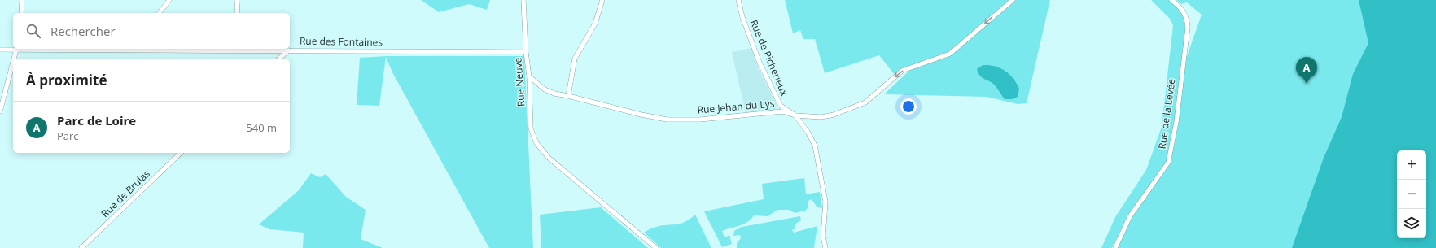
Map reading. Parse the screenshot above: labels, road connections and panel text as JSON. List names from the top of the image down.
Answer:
{
  "streets": {
    "street": [
      "Rue des Fontaines",
      "Rue de Picherieux",
      "Rue Neuve",
      "Rue Jehan du Lys",
      "Rue de la Levée",
      "Rue de Brulas"
    ]
  },
  "crossings": [
    ["Rue des Fontaines", "Rue Neuve"],
    ["Rue de Picherieux", "Rue Jehan du Lys"],
    ["Rue Neuve", "Rue Jehan du Lys"]
  ],
  "one_way": ["Rue Jehan du Lys"],
  "page": {
    "search": "Rechercher",
    "pins": "A",
    "heading": "À proximité",
    "list": [
      {
        "mark": "A",
        "name": "Parc de Loire",
        "note": "Parc",
        "value": "540 m"
      }
    ],
    "map_buttons": ["+", "−"]
  }
}
